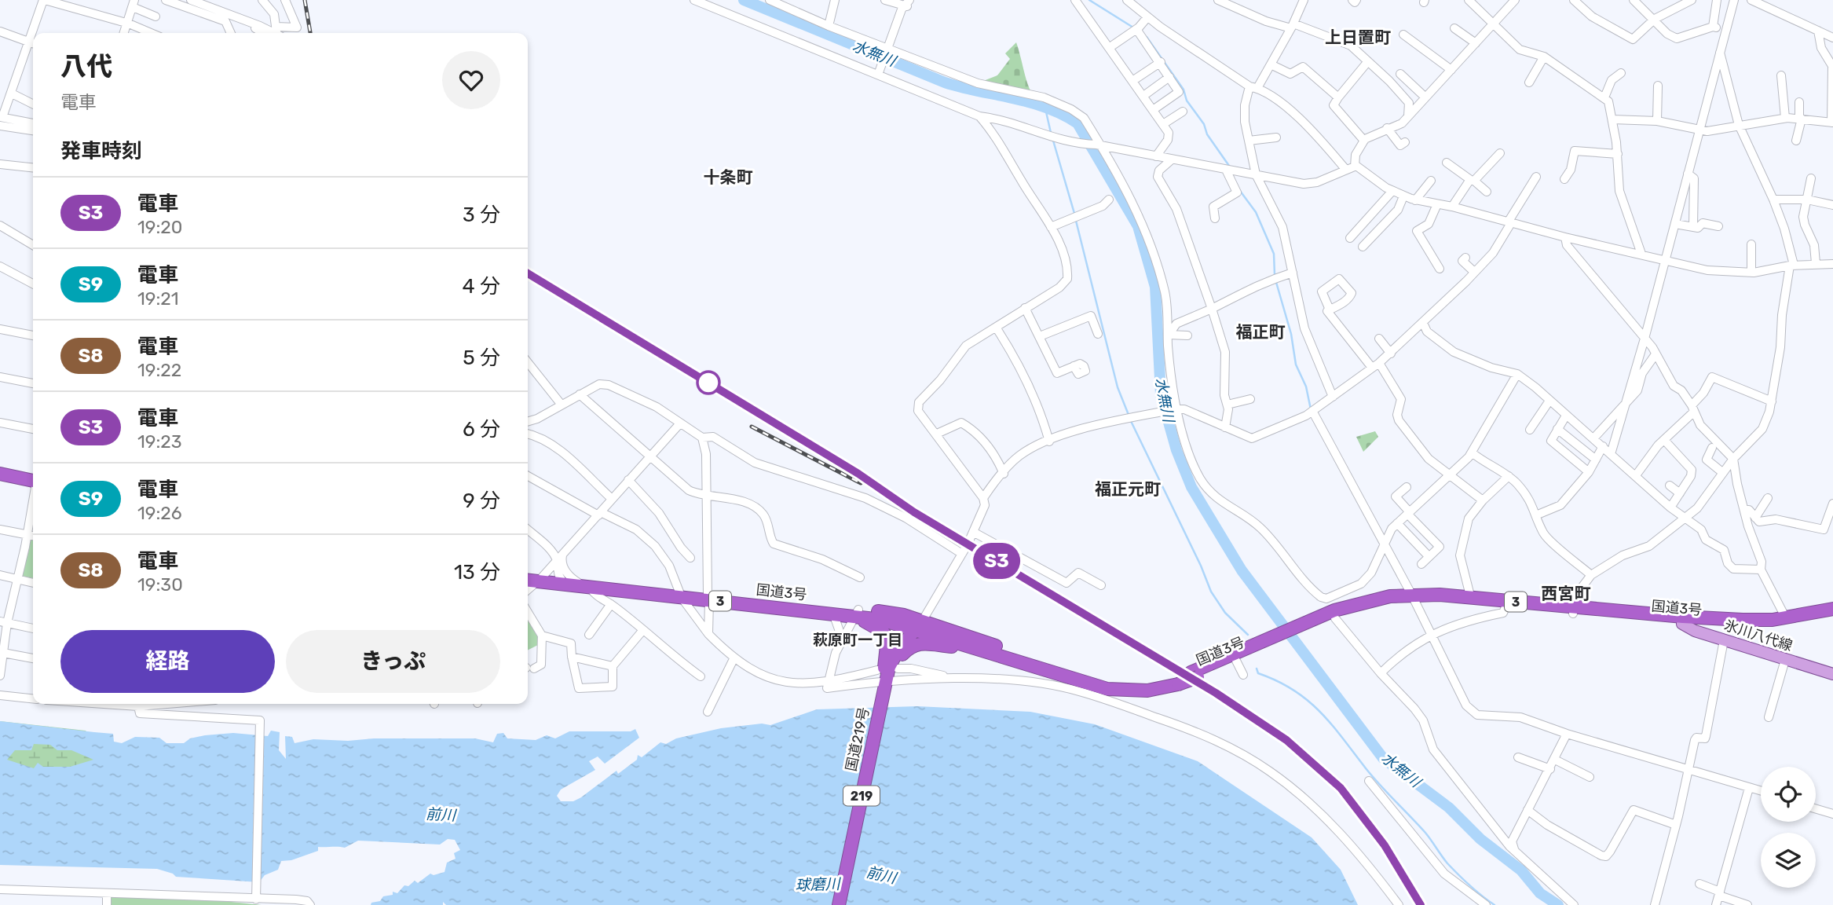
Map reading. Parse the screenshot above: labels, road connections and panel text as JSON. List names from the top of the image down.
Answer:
{
  "streets": {
    "highway": [
      "国道3号",
      "3",
      "国道219号",
      "219"
    ],
    "main road": ["氷川八代線"]
  },
  "crossings": [
    ["国道3号", "氷川八代線"],
    ["国道3号", "国道219号"]
  ],
  "districts": [
    "上日置町",
    "十条町",
    "福正町",
    "福正元町",
    "西宮町",
    "萩原町一丁目"
  ],
  "water": ["水無川", "前川", "球磨川"],
  "page": {
    "on_map": "S3",
    "heading": [
      ["八代", "電車"],
      "発車時刻"
    ],
    "list": [
      {
        "mark": "S3",
        "name": "電車",
        "note": "19:20",
        "value": "3 分"
      },
      {
        "mark": "S9",
        "name": "電車",
        "note": "19:21",
        "value": "4 分"
      },
      {
        "mark": "S8",
        "name": "電車",
        "note": "19:22",
        "value": "5 分"
      },
      {
        "mark": "S3",
        "name": "電車",
        "note": "19:23",
        "value": "6 分"
      },
      {
        "mark": "S9",
        "name": "電車",
        "note": "19:26",
        "value": "9 分"
      },
      {
        "mark": "S8",
        "name": "電車",
        "note": "19:30",
        "value": "13 分"
      }
    ],
    "buttons": ["経路", "きっぷ"]
  }
}
